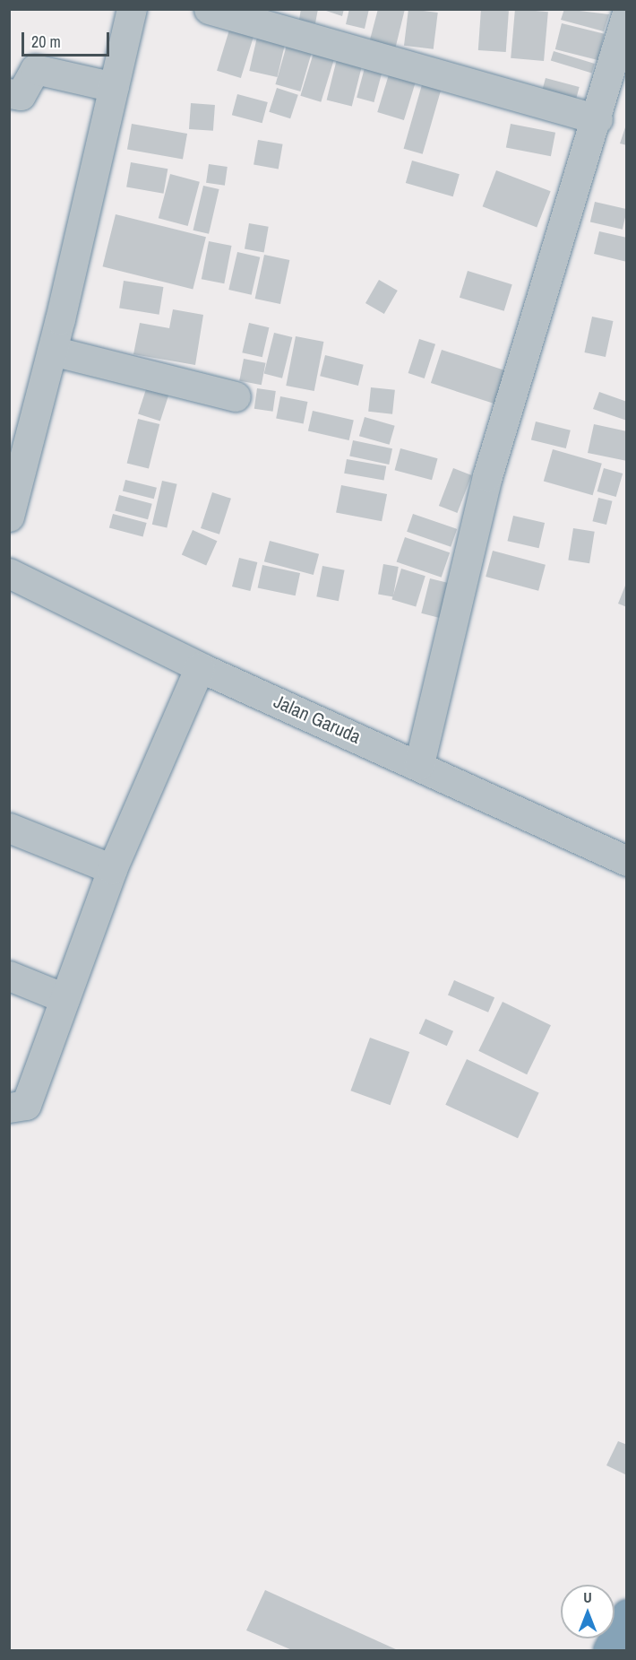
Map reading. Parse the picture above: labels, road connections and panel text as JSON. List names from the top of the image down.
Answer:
{
  "streets": {
    "street": ["Jalan Garuda"]
  },
  "scale_bar": "20 m",
  "north": "top"
}
